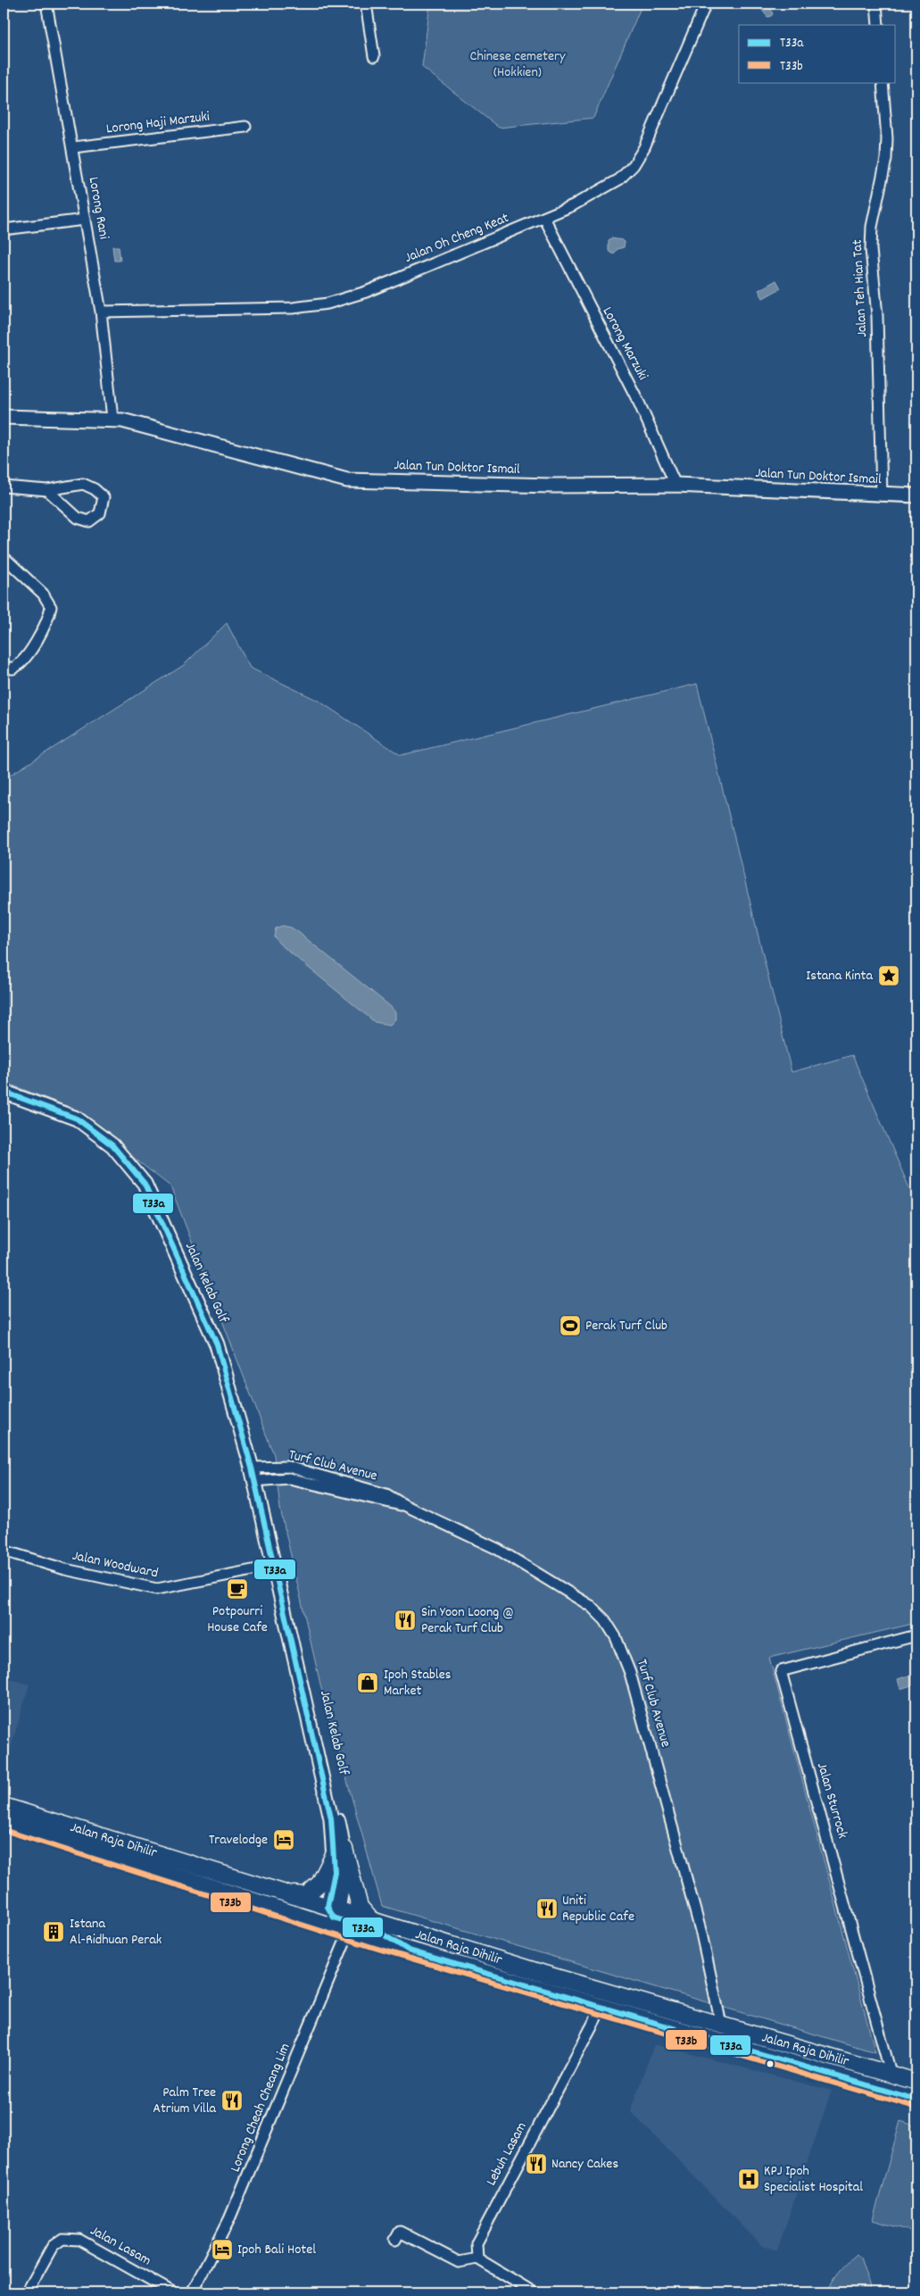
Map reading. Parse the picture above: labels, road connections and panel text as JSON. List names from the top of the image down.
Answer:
{
  "streets": {
    "main road": ["Jalan Raja Dihilir"],
    "street": [
      "Lorong Haji Marzuki",
      "Lorong Rani",
      "Jalan Oh Cheng Keat",
      "Jalan Teh Hian Tat",
      "Lorong Marzuki",
      "Jalan Tun Doktor Ismail",
      "Jalan Kelab Golf",
      "Turf Club Avenue",
      "Jalan Woodward",
      "Jalan Sturrock",
      "Lorong Cheah Cheang Lim",
      "Lebuh Lasam",
      "Jalan Lasam"
    ]
  },
  "crossings": [
    ["Lorong Haji Marzuki", "Lorong Rani"],
    ["Lorong Rani", "Jalan Oh Cheng Keat"],
    ["Lorong Rani", "Jalan Tun Doktor Ismail"],
    ["Jalan Oh Cheng Keat", "Lorong Marzuki"],
    ["Jalan Teh Hian Tat", "Jalan Tun Doktor Ismail"],
    ["Lorong Marzuki", "Jalan Tun Doktor Ismail"],
    ["Jalan Kelab Golf", "Turf Club Avenue"],
    ["Jalan Kelab Golf", "Jalan Woodward"],
    ["Turf Club Avenue", "Jalan Raja Dihilir"],
    ["Jalan Sturrock", "Jalan Raja Dihilir"],
    ["Jalan Raja Dihilir", "Lorong Cheah Cheang Lim"],
    ["Jalan Raja Dihilir", "Lebuh Lasam"]
  ],
  "parks": ["Chinese cemetery (Hokkien)"],
  "places": {
    "place": ["Istana Kinta"],
    "sports": ["Perak Turf Club"],
    "cafe": ["Potpourri House Cafe"],
    "restaurant": [
      "Sin Yoon Loong @ Perak Turf Club",
      "Uniti Republic Cafe",
      "Palm Tree Atrium Villa",
      "Nancy Cakes"
    ],
    "shop": ["Ipoh Stables Market"],
    "hotel": ["Travelodge", "Ipoh Bali Hotel"],
    "building": ["Istana Al-Ridhuan Perak"],
    "hospital": ["KPJ Ipoh Specialist Hospital"]
  },
  "lines": ["transit line T33a", "transit line T33b"],
  "legend": ["T33a", "T33b"]
}
